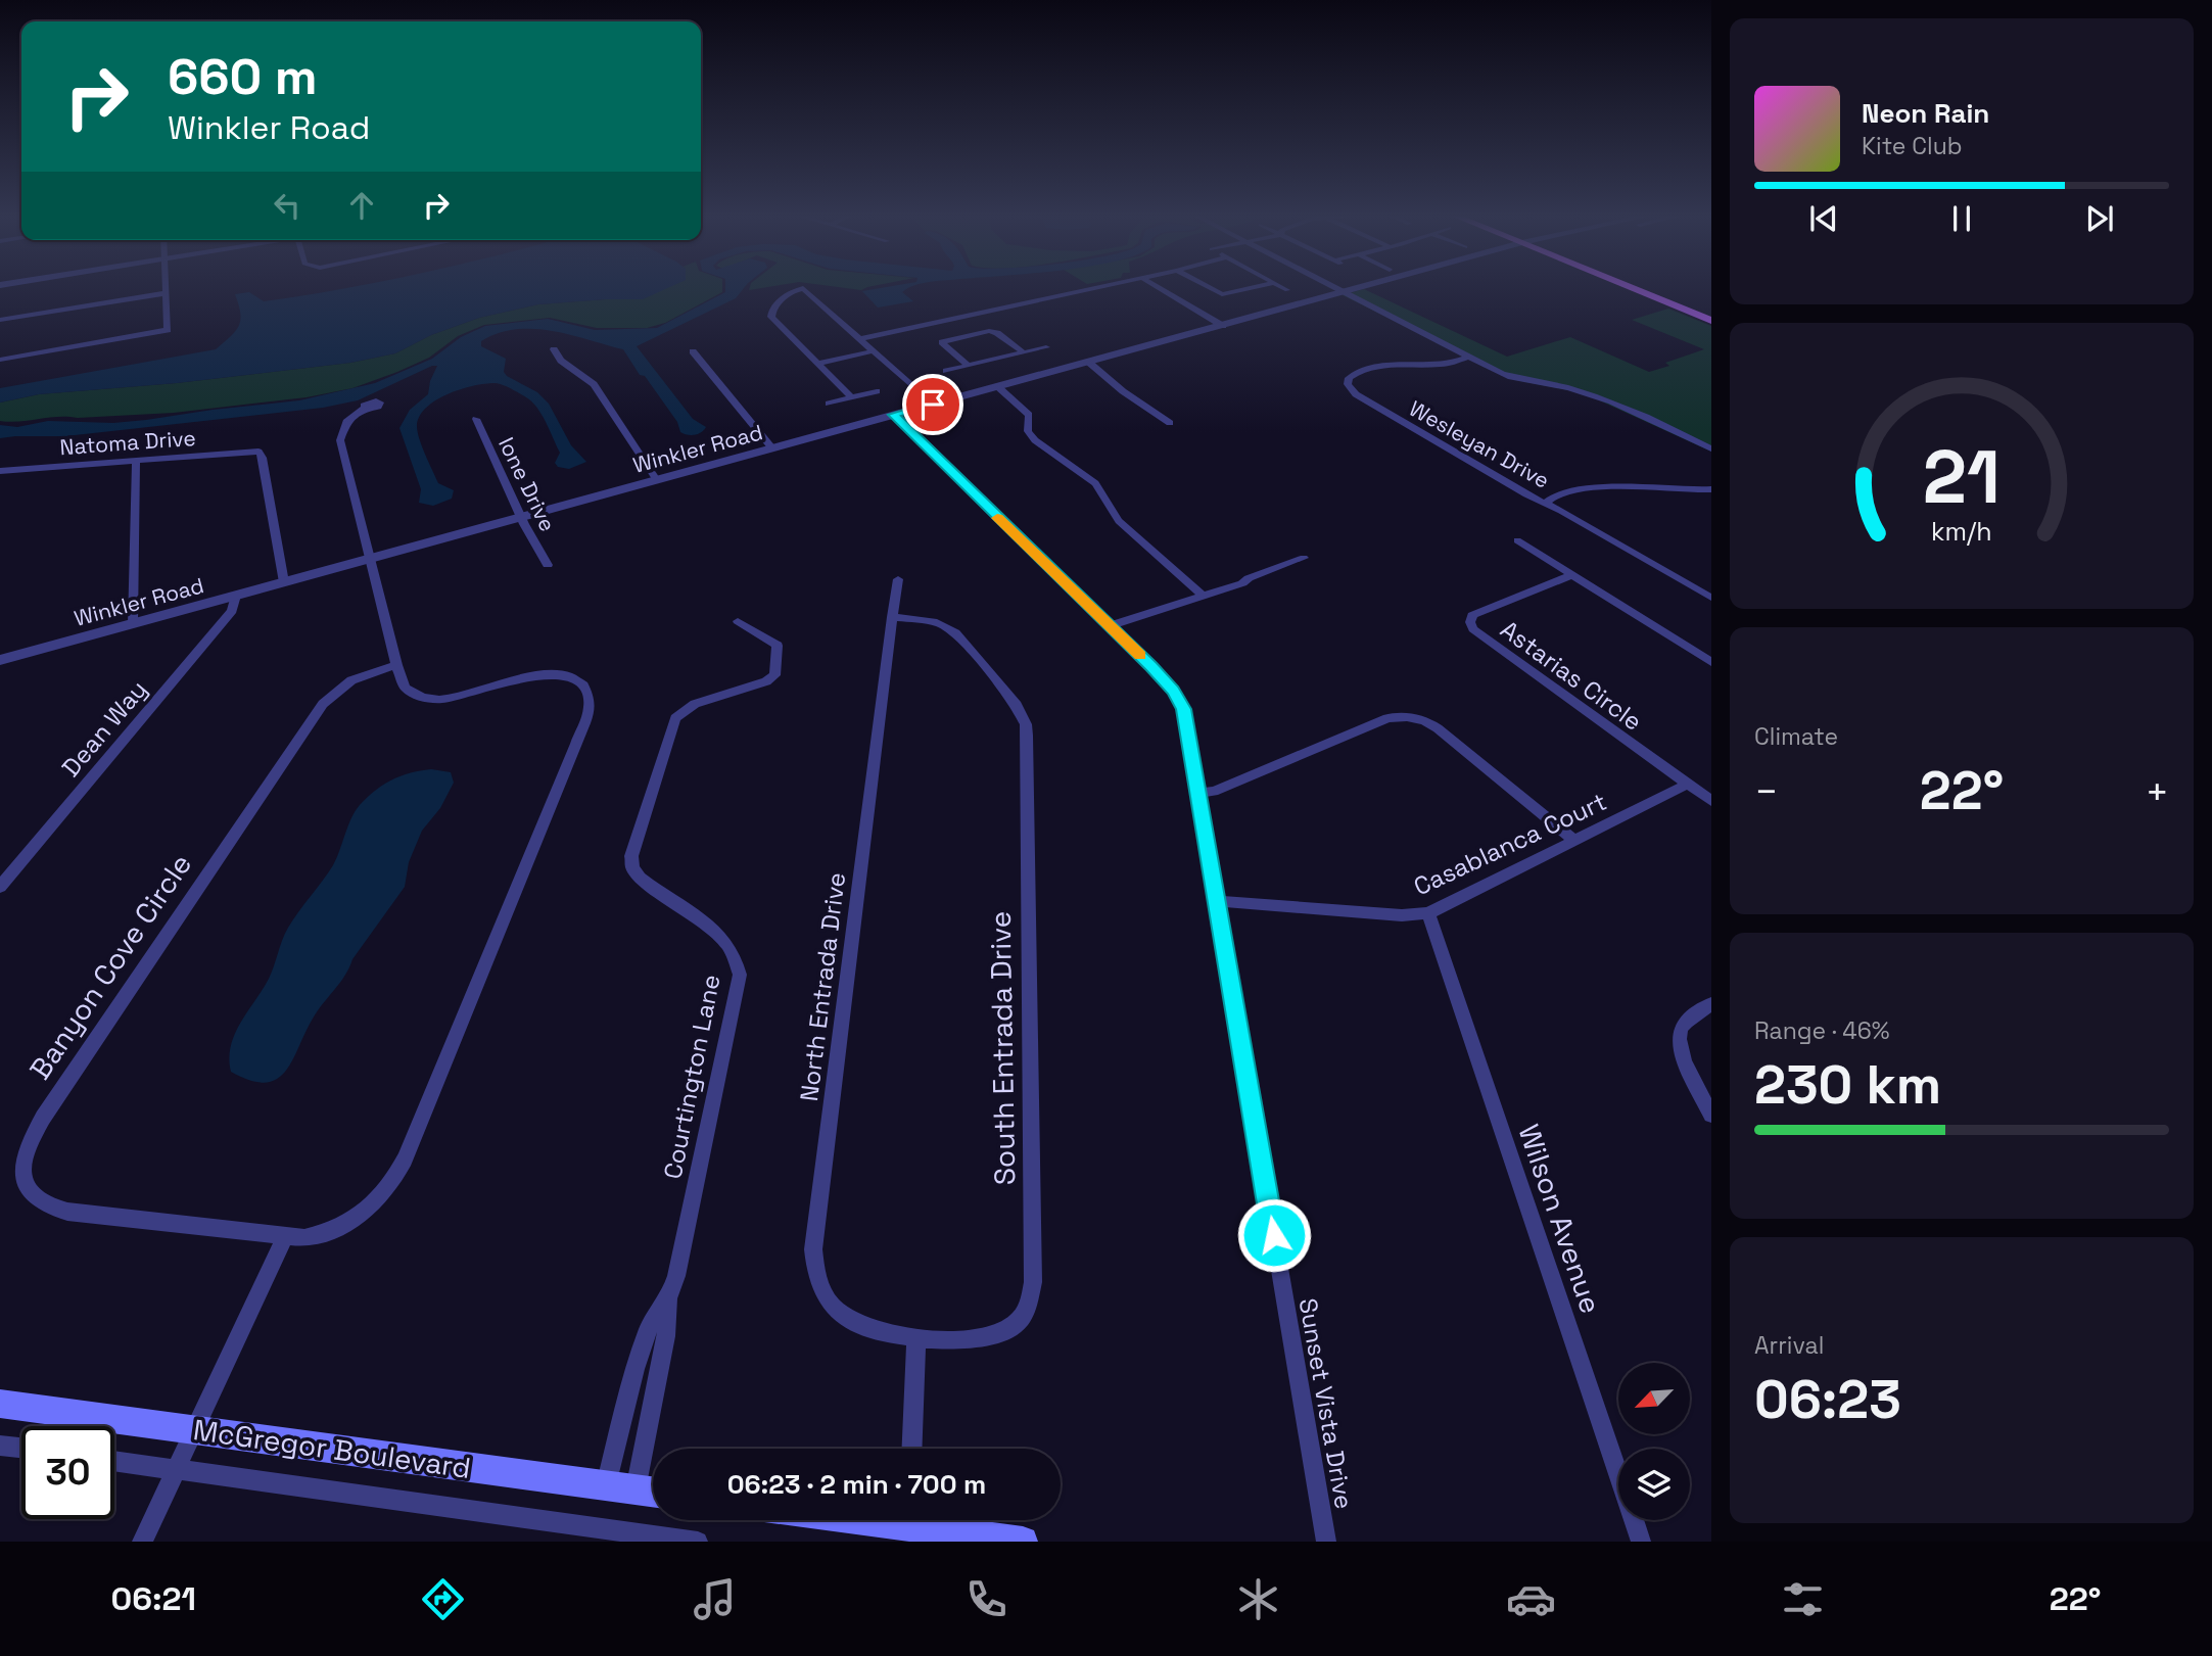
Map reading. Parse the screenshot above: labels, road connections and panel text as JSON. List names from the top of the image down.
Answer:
{
  "streets": {
    "main road": ["McGregor Boulevard"],
    "street": [
      "Natoma Drive",
      "Wesleyan Drive",
      "Winkler Road",
      "Ione Drive",
      "Astarias Circle",
      "Dean Way",
      "Casablanca Court",
      "Banyon Cove Circle",
      "North Entrada Drive",
      "South Entrada Drive",
      "Courtington Lane",
      "Wilson Avenue",
      "Sunset Vista Drive"
    ]
  },
  "crossings": [
    ["Natoma Drive", "Winkler Road"],
    ["Winkler Road", "Ione Drive"],
    ["Winkler Road", "Dean Way"],
    ["Winkler Road", "Banyon Cove Circle"],
    ["Winkler Road", "Sunset Vista Drive"],
    ["Astarias Circle", "Casablanca Court"],
    ["Casablanca Court", "Wilson Avenue"],
    ["Casablanca Court", "Sunset Vista Drive"],
    ["North Entrada Drive", "South Entrada Drive"],
    ["Courtington Lane", "McGregor Boulevard"]
  ],
  "north": "bottom left",
  "page": {
    "turn": ["660 m", "Winkler Road"],
    "song": ["Neon Rain", "Kite Club"],
    "tile": [
      "Climate",
      ["Range · 46%", "230 km"],
      ["Arrival", "06:23"]
    ],
    "heat": ["−", "22°", "+"],
    "limit": "30",
    "trip": "06:23 · 2 min · 700 m",
    "tabs": ["06:21", "22°"],
    "gauge": ["21", "km/h"]
  }
}
